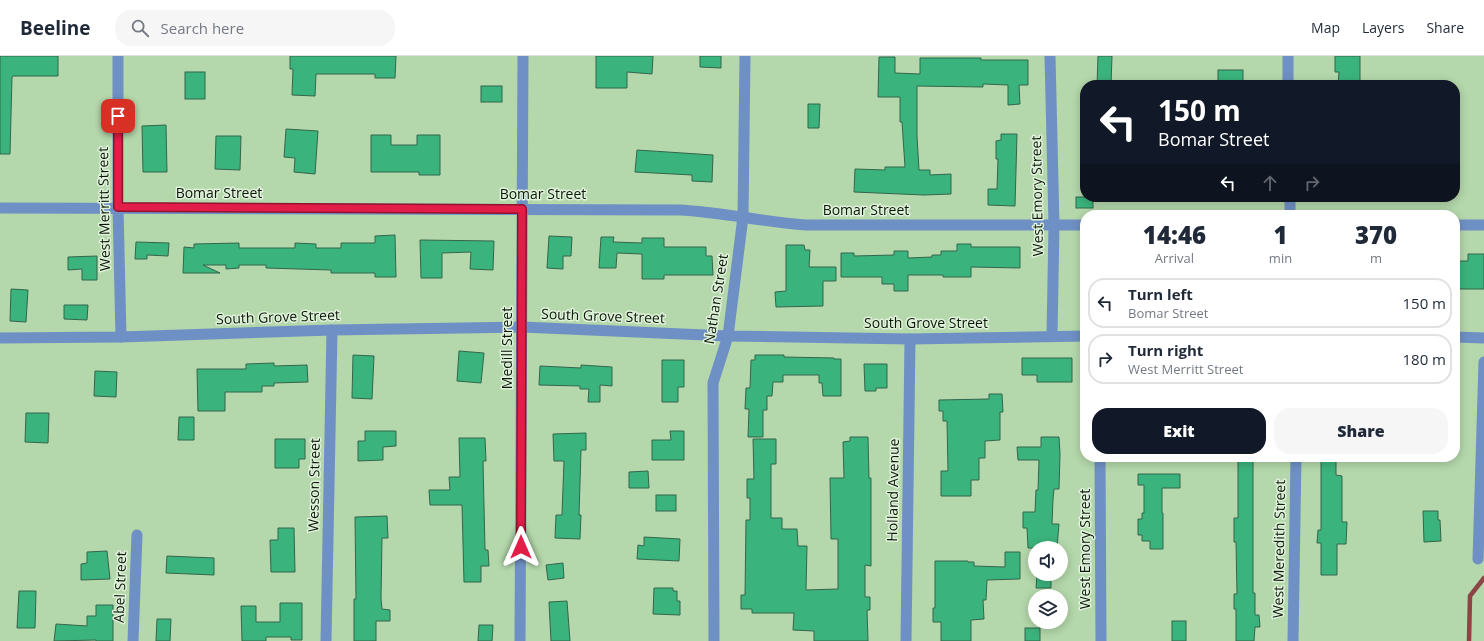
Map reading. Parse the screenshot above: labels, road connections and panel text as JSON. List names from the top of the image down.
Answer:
{
  "streets": {
    "street": [
      "Bomar Street",
      "West Emory Street",
      "West Merritt Street",
      "Nathan Street",
      "South Grove Street",
      "Medill Street",
      "Wesson Street",
      "Holland Avenue",
      "West Meredith Street",
      "Abel Street"
    ]
  },
  "crossings": [
    ["Bomar Street", "West Emory Street"],
    ["Bomar Street", "West Merritt Street"],
    ["Bomar Street", "Nathan Street"],
    ["Bomar Street", "Medill Street"],
    ["West Emory Street", "South Grove Street"],
    ["West Merritt Street", "South Grove Street"],
    ["Nathan Street", "South Grove Street"],
    ["South Grove Street", "Medill Street"],
    ["South Grove Street", "Wesson Street"],
    ["South Grove Street", "Holland Avenue"]
  ],
  "page": {
    "header": "Beeline",
    "search": "Search here",
    "nav": ["Map", "Layers", "Share"],
    "turn": ["150 m", "Bomar Street"],
    "eta": [
      "14:46",
      "Arrival",
      "1",
      "min",
      "370",
      "m"
    ],
    "list": [
      {
        "name": "Turn left",
        "note": "Bomar Street",
        "value": "150 m"
      },
      {
        "name": "Turn right",
        "note": "West Merritt Street",
        "value": "180 m"
      }
    ],
    "buttons": ["Exit", "Share"]
  }
}
